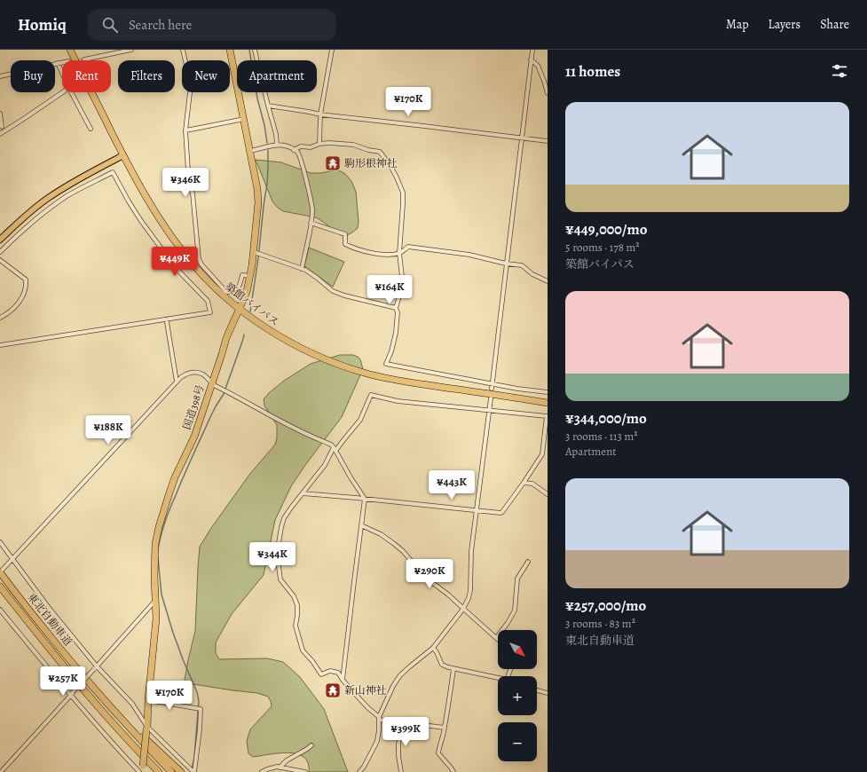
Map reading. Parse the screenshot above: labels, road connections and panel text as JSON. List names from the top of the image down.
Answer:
{
  "streets": {
    "highway": ["築館バイパス", "国道398号", "東北自動車道"]
  },
  "crossings": [
    ["築館バイパス", "国道398号"]
  ],
  "places": {
    "temple": ["駒形根神社", "新山神社"]
  },
  "north": "bottom right",
  "page": {
    "header": "Homiq",
    "search": "Search here",
    "nav": ["Map", "Layers", "Share"],
    "heading": "11 homes",
    "chip": [
      "Buy",
      "Rent",
      "Filters",
      "New",
      "Apartment"
    ],
    "price": [
      "¥170K",
      "¥346K",
      "¥449K",
      "¥164K",
      "¥188K",
      "¥443K",
      "¥344K",
      "¥290K",
      "¥257K",
      "¥170K",
      "¥399K"
    ],
    "list": [
      {
        "name": "¥449,000/mo",
        "note": "5 rooms · 178 m² · 築館バイパス"
      },
      {
        "name": "¥344,000/mo",
        "note": "3 rooms · 113 m² · Apartment"
      },
      {
        "name": "¥257,000/mo",
        "note": "3 rooms · 83 m² · 東北自動車道"
      }
    ],
    "map_buttons": ["+", "−"]
  }
}
